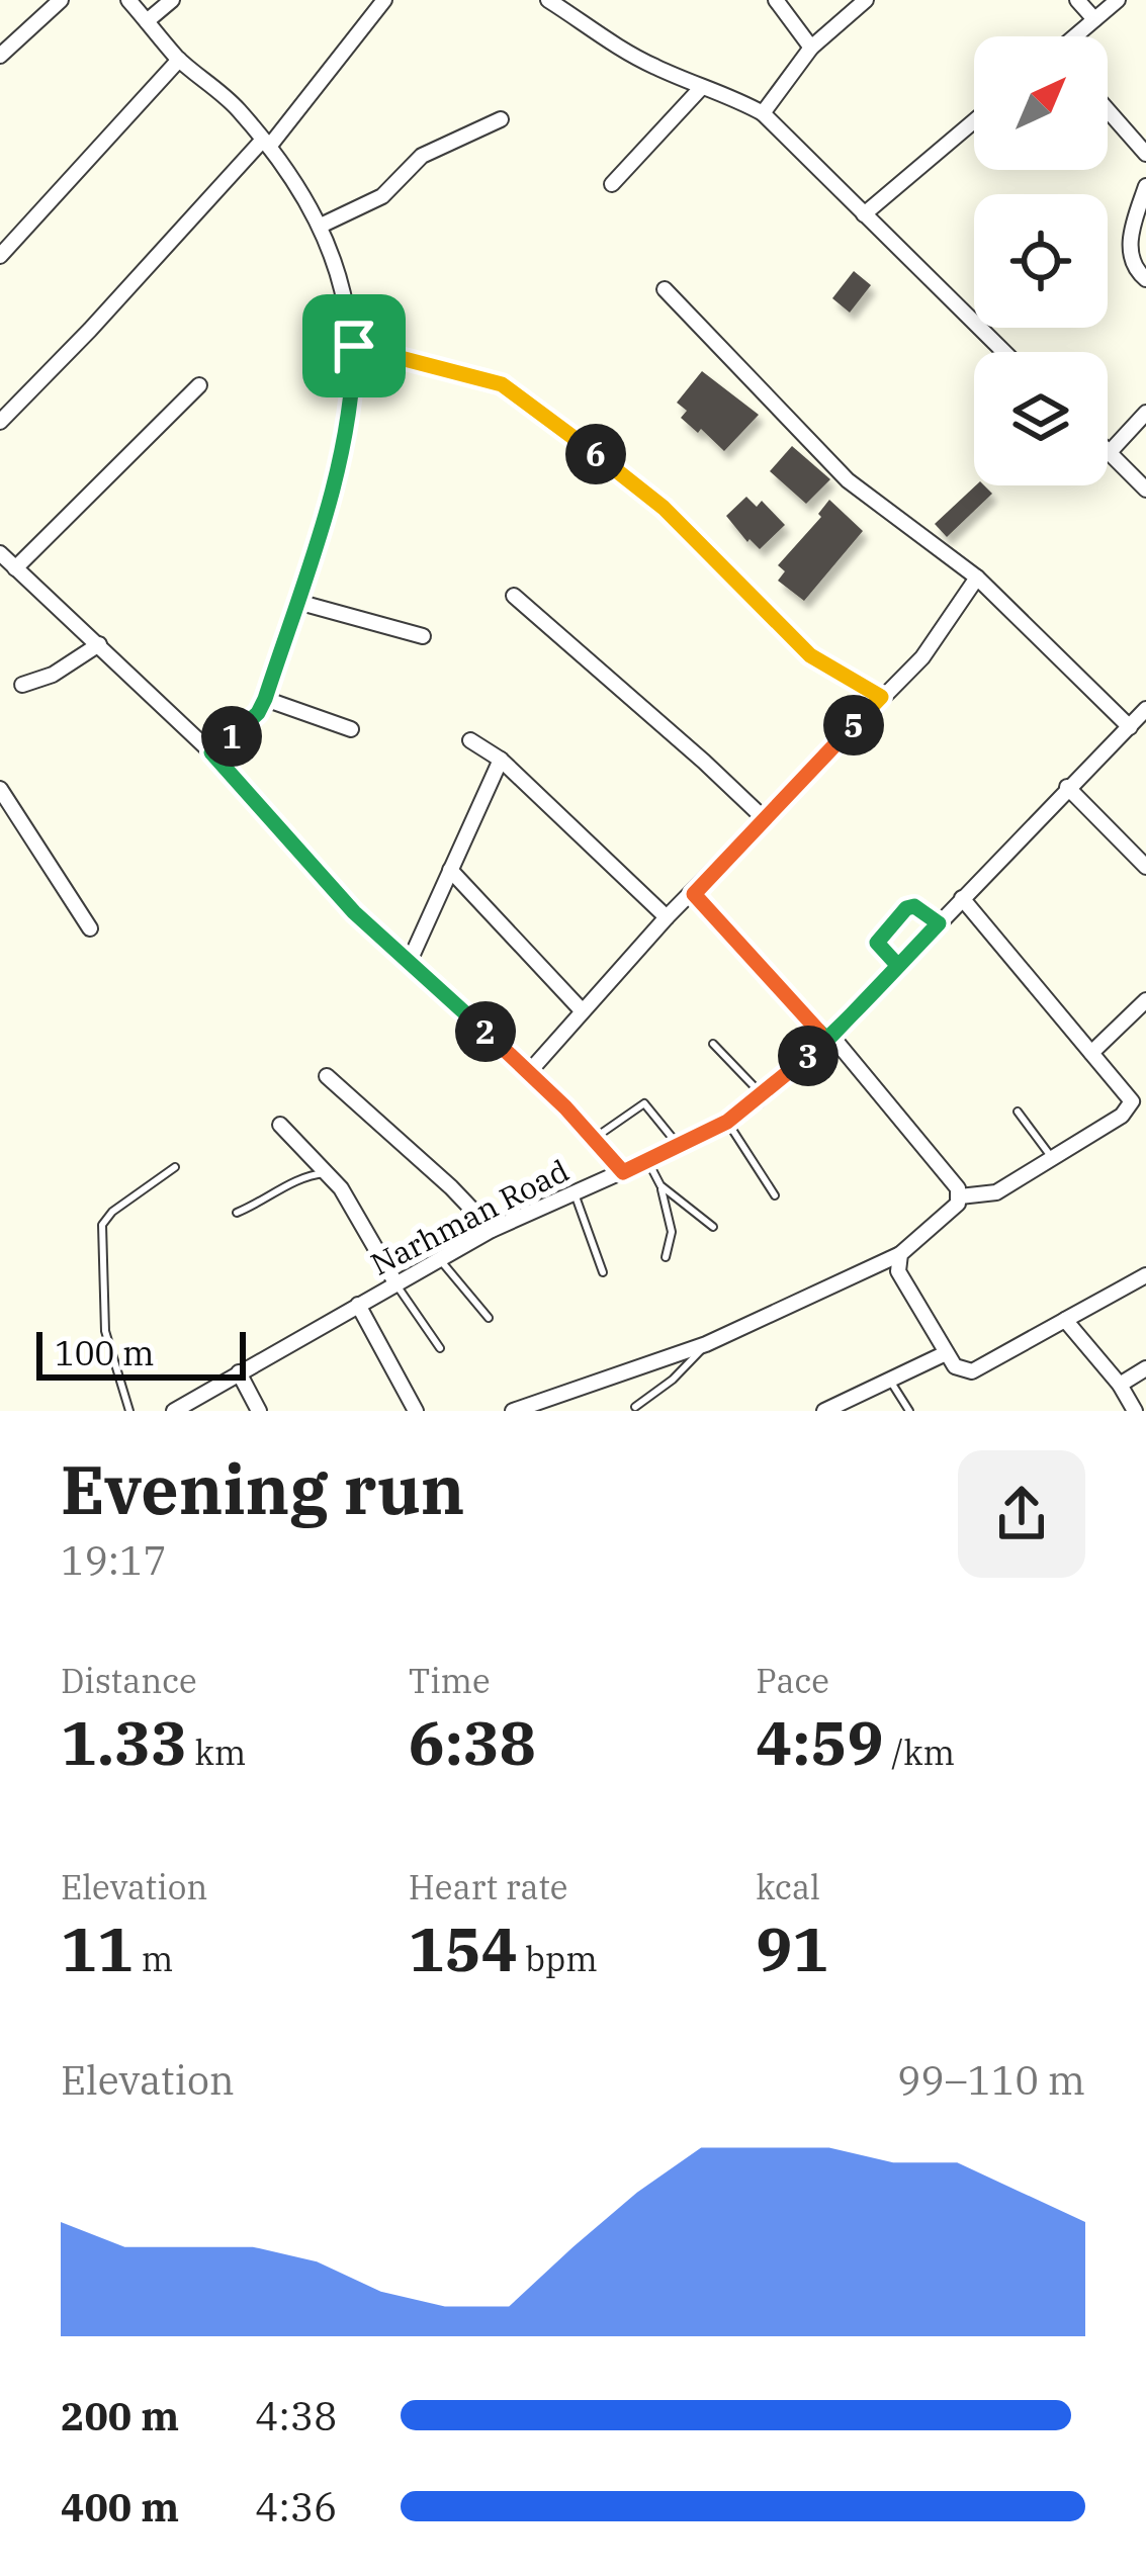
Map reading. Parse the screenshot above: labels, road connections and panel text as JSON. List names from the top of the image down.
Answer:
{
  "streets": {
    "street": ["Narhman Road"]
  },
  "scale_bar": "100 m",
  "north": "top right",
  "page": {
    "pins": [
      "6",
      "5",
      "1",
      "2",
      "3"
    ],
    "scale": "100 m",
    "heading": ["Evening run", "19:17"],
    "stats": [
      ["Distance", "1.33 km"],
      ["Time", "6:38"],
      ["Pace", "4:59 /km"],
      ["Elevation", "11 m"],
      ["Heart rate", "154 bpm"],
      ["kcal", "91"]
    ],
    "chart": ["Elevation", "99–110 m"],
    "list": [
      {
        "name": "200 m",
        "note": "4:38"
      },
      {
        "name": "400 m",
        "note": "4:36"
      }
    ]
  }
}
